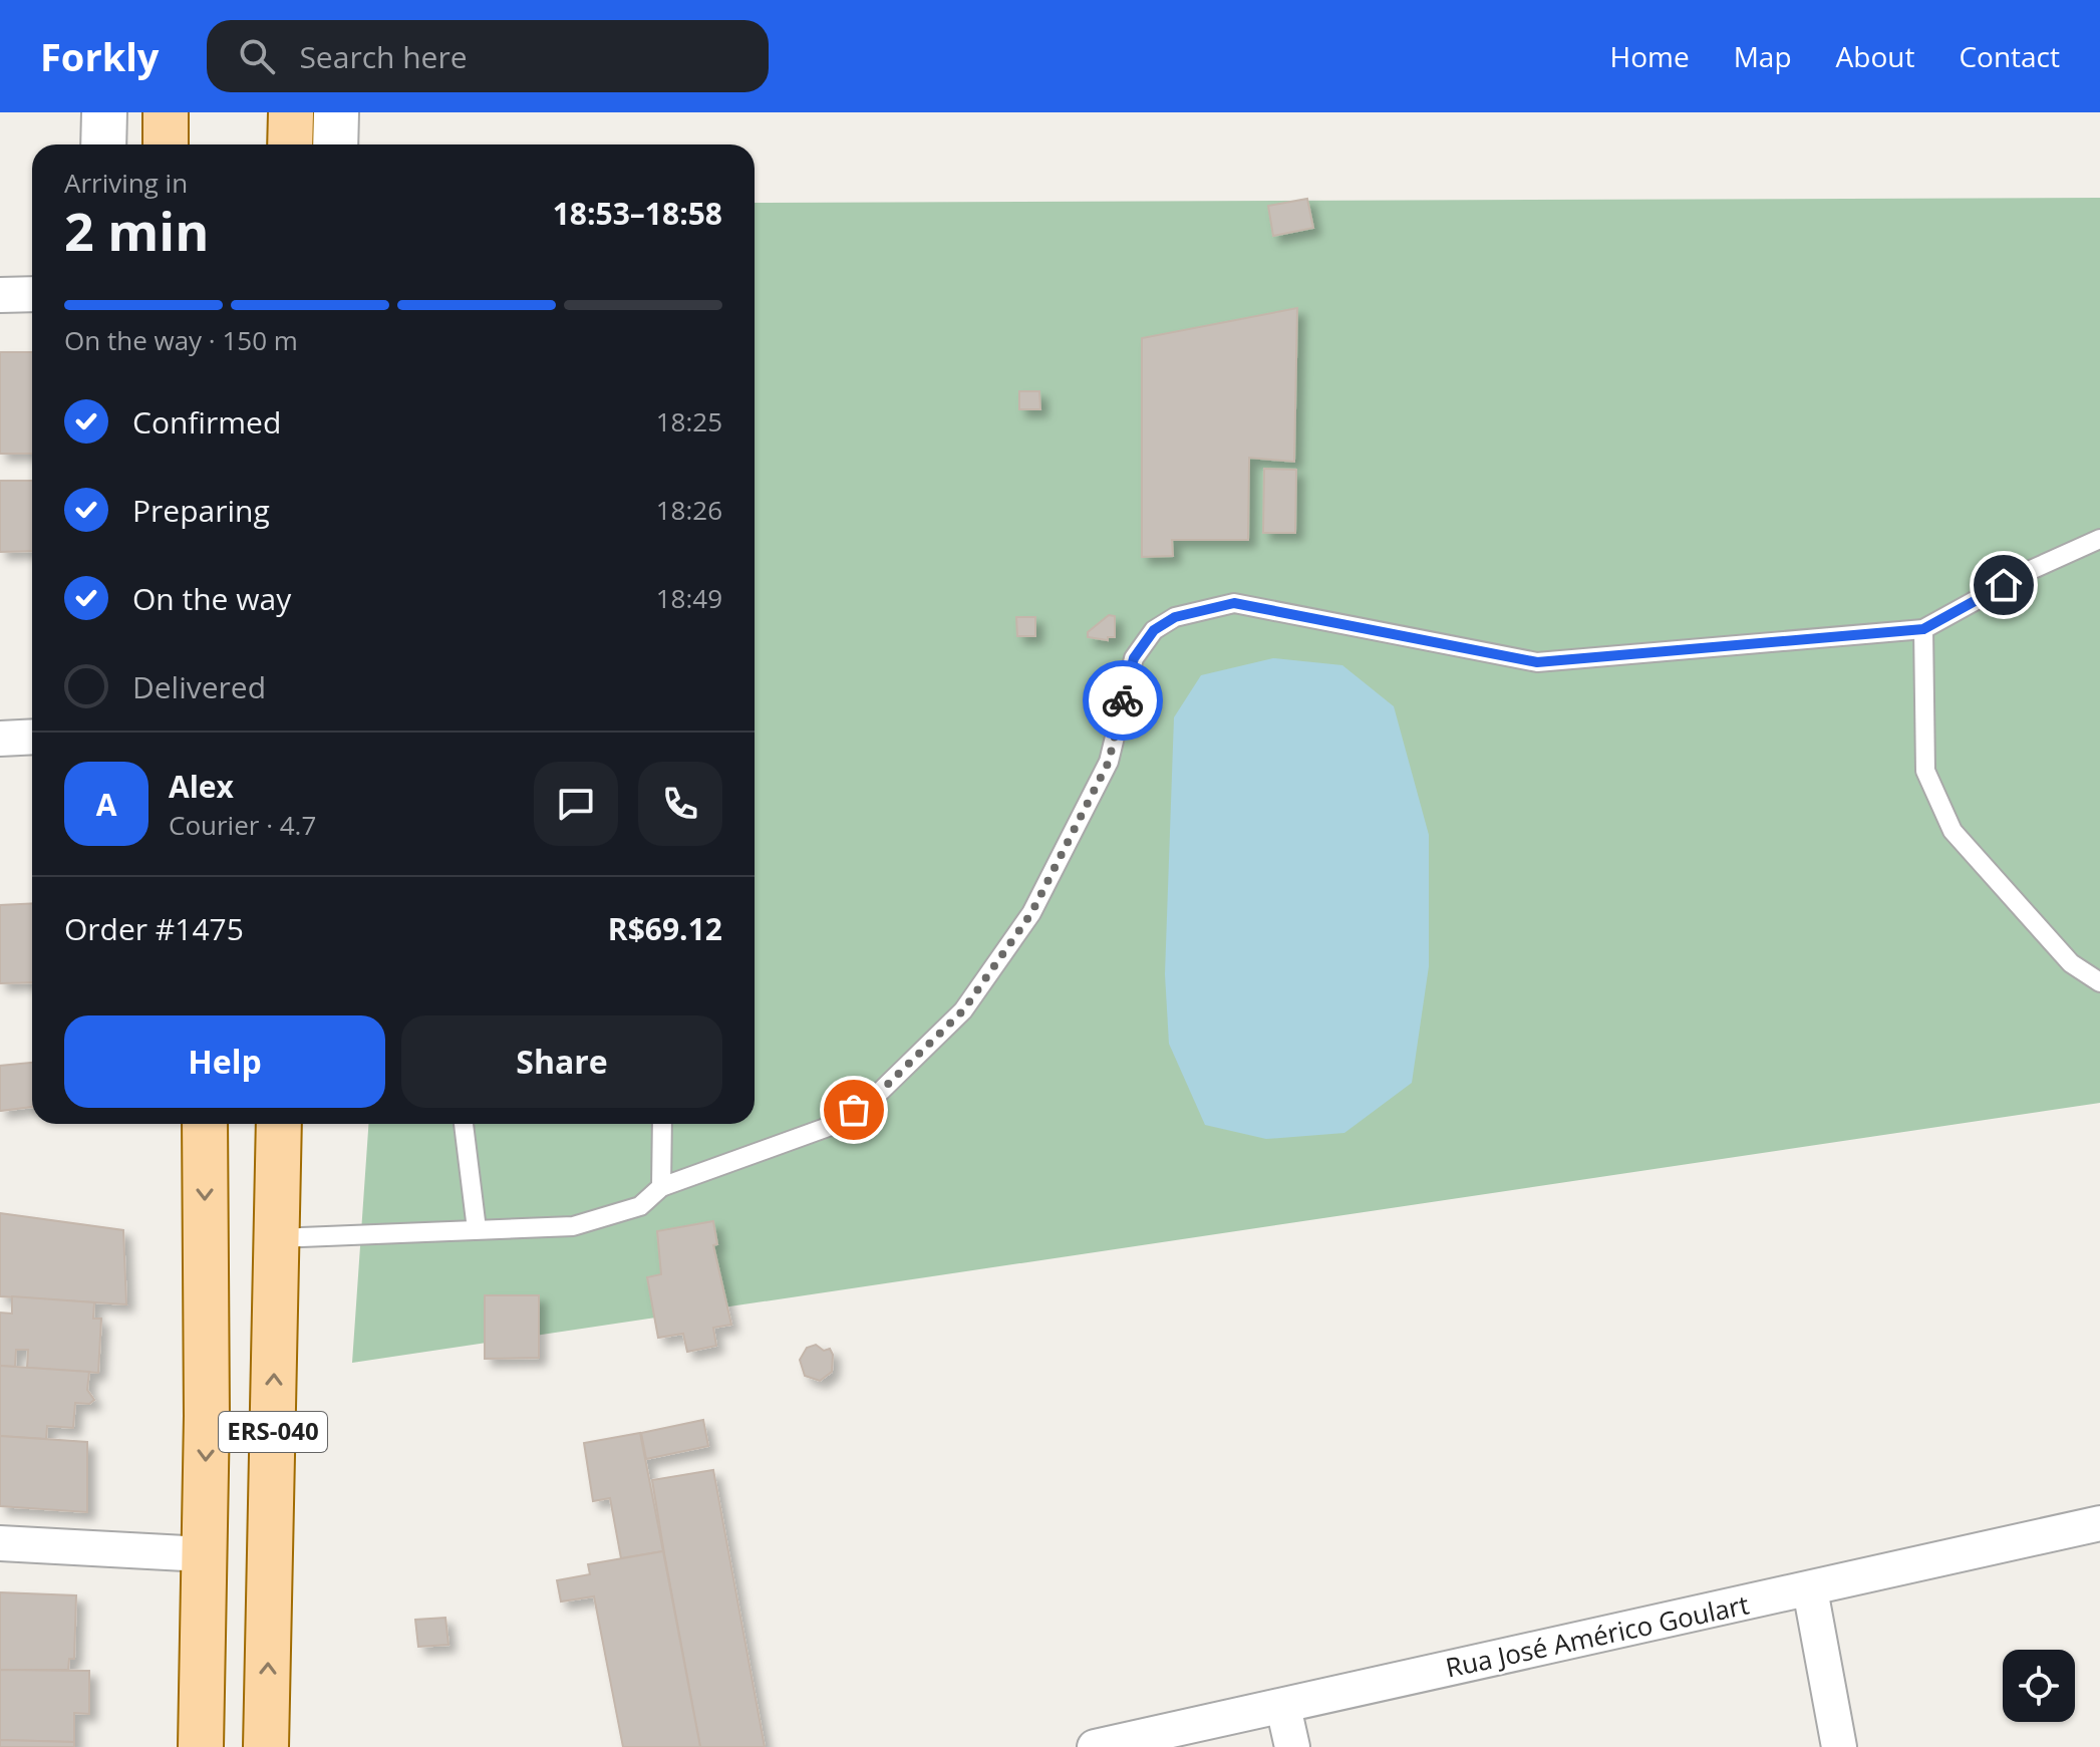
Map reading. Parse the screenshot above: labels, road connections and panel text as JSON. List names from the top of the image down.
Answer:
{
  "streets": {
    "main road": ["ERS-040"],
    "street": ["Rua José Américo Goulart"]
  },
  "page": {
    "header": "Forkly",
    "search": "Search here",
    "nav": [
      "Home",
      "Map",
      "About",
      "Contact"
    ],
    "heading": ["2 min", "Arriving in", "18:53–18:58"],
    "panel": [
      "Alex",
      "Courier · 4.7",
      "Order #1475",
      "R$69.12"
    ],
    "bar": "On the way · 150 m",
    "list": [
      ["Confirmed", "18:25"],
      ["Preparing", "18:26"],
      ["On the way", "18:49"],
      "Delivered"
    ],
    "round": "A",
    "buttons": ["Help", "Share"]
  }
}
